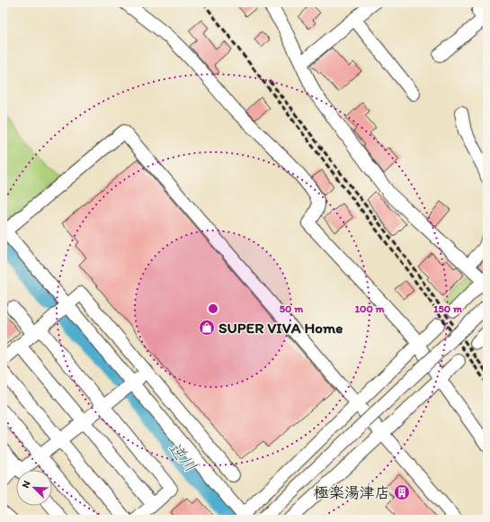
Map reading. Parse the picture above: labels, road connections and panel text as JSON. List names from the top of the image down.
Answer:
{
  "water": ["逆川"],
  "places": {
    "shop": ["SUPER VIVA Home"],
    "building": ["極楽湯津店"]
  },
  "north": "top left",
  "rings": ["50 m", "100 m", "150 m"]
}
